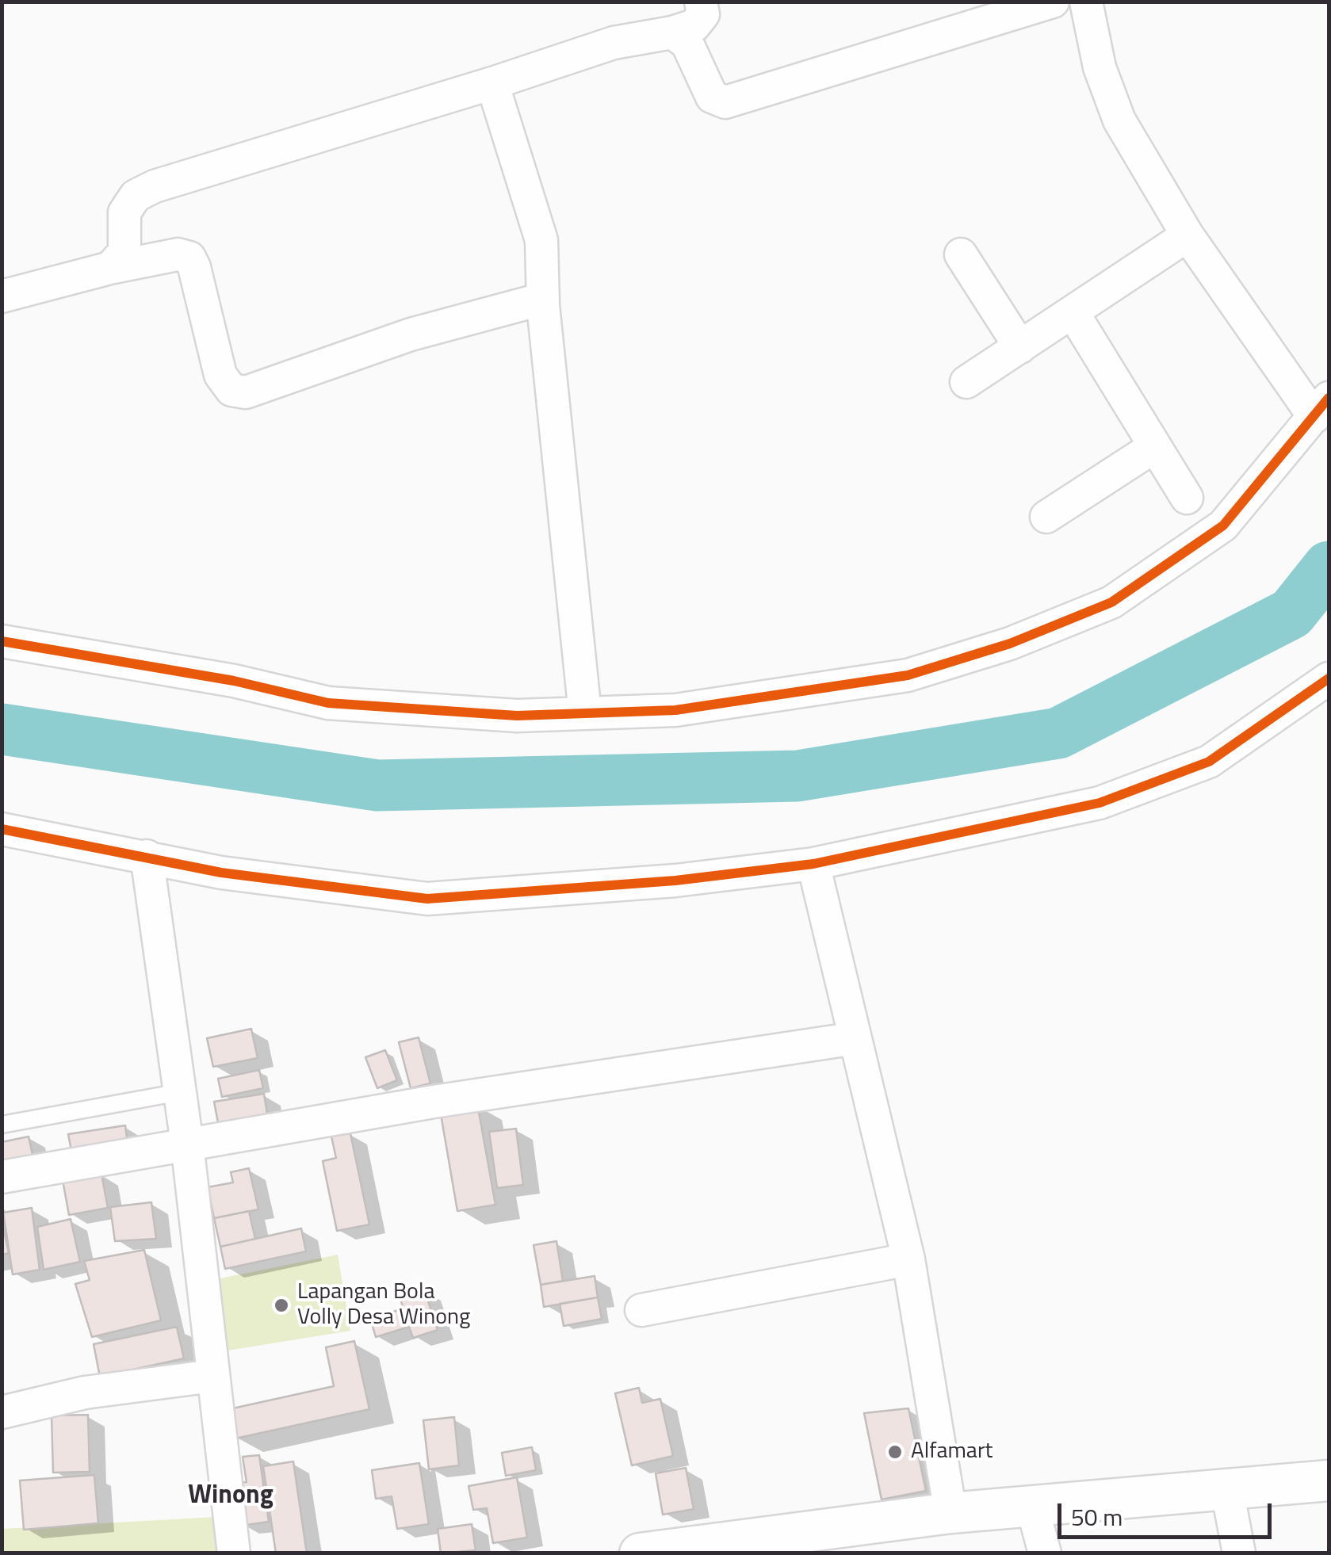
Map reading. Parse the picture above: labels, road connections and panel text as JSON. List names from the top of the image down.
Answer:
{
  "districts": ["Winong"],
  "places": ["Lapangan Bola Volly Desa Winong", "Alfamart"],
  "scale_bar": "50 m"
}
